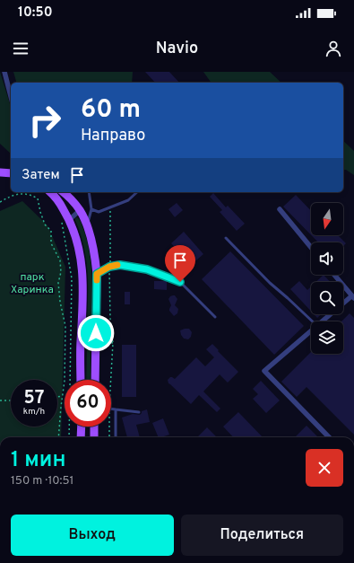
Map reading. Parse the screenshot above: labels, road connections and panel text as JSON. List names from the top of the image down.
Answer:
{
  "parks": ["парк Харинка"],
  "north": "bottom",
  "page": {
    "status": "10:50",
    "header": "Navio",
    "turn": ["60 m", "Направо"],
    "then": "Затем",
    "speed": "57 km/h",
    "limit": "60",
    "heading": ["1 мин", "150 m · 10:51"],
    "buttons": ["Выход", "Поделиться"]
  }
}
